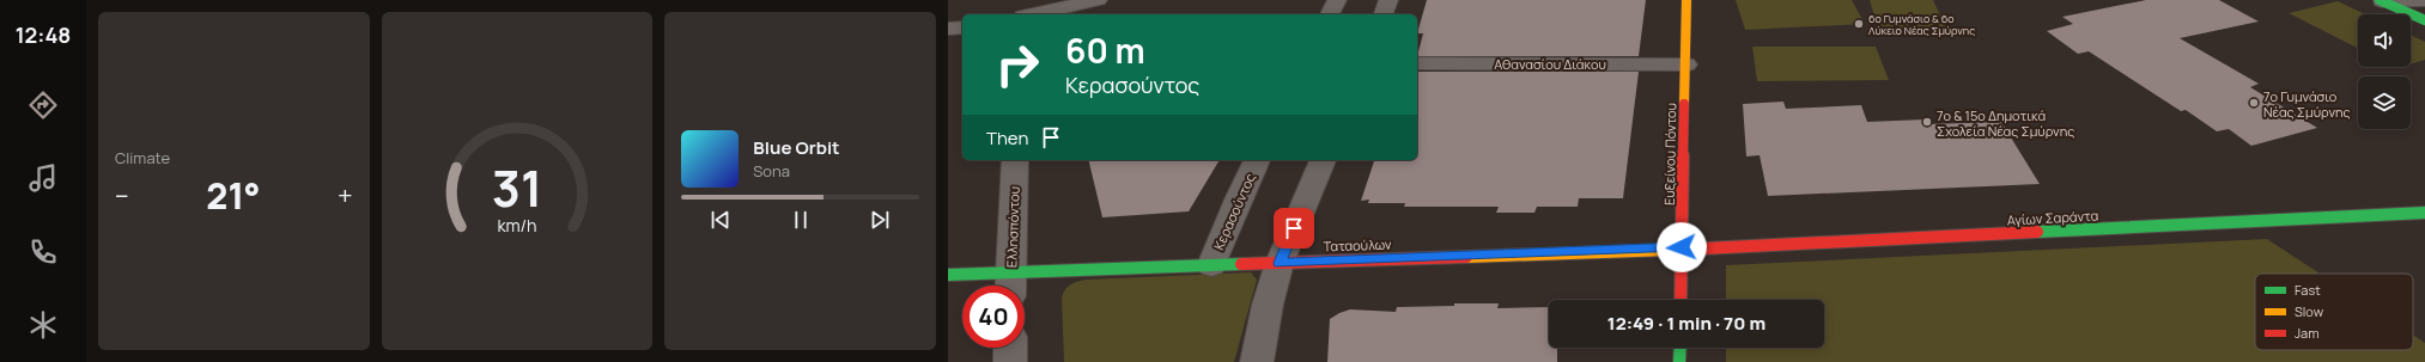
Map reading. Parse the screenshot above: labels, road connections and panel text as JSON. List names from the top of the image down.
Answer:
{
  "streets": {
    "street": [
      "Αθανασίου Διάκου",
      "Ευξείνου Πόντου",
      "Κερασούντος",
      "Αγίων Σαράντα",
      "Ελλησπόντου",
      "Ταταούλων"
    ]
  },
  "crossings": [
    ["Αθανασίου Διάκου", "Ευξείνου Πόντου"],
    ["Ευξείνου Πόντου", "Αγίων Σαράντα"],
    ["Ευξείνου Πόντου", "Ταταούλων"],
    ["Κερασούντος", "Ταταούλων"],
    ["Αγίων Σαράντα", "Ταταούλων"],
    ["Ελλησπόντου", "Ταταούλων"]
  ],
  "places": ["6ο Γυμνάσιο & 6ο Λύκειο Νέας Σμύρνης", "7ο Γυμνάσιο Νέας Σμύρνης", "7ο & 15ο Δημοτικά Σχολεία Νέας Σμύρνης"],
  "legend": ["Fast", "Slow", "Jam"],
  "page": {
    "tabs": "12:48",
    "tile": "Climate",
    "turn": ["60 m", "Κερασούντος"],
    "then": "Then",
    "song": ["Blue Orbit", "Sona"],
    "heat": ["−", "21°", "+"],
    "limit": "40",
    "trip": "12:49 · 1 min · 70 m",
    "gauge": ["31", "km/h"]
  }
}
